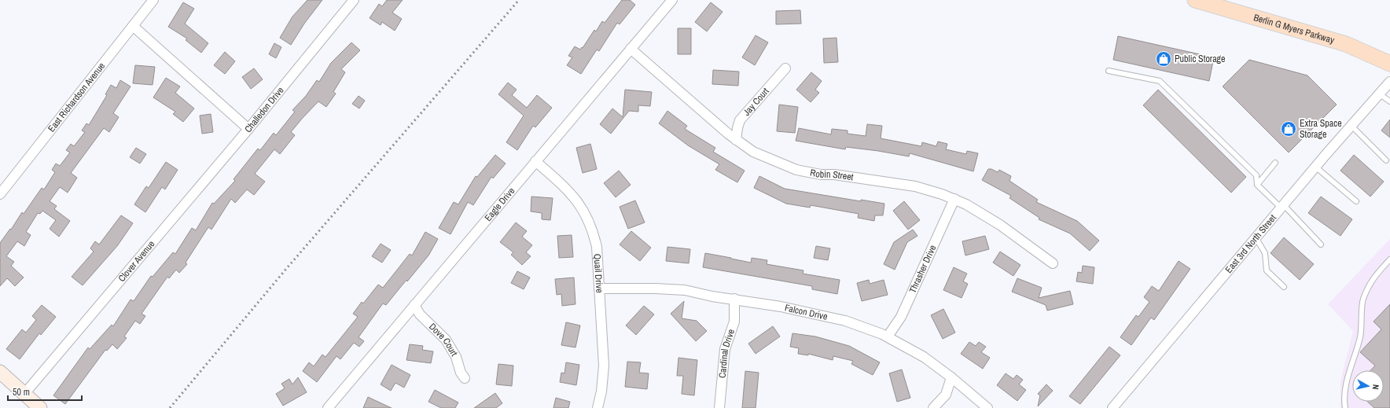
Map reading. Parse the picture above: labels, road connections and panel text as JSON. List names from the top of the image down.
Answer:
{
  "streets": {
    "main road": ["Berlin G Myers Parkway"],
    "street": [
      "East Richardson Avenue",
      "Jay Court",
      "Challedon Drive",
      "Robin Street",
      "Eagle Drive",
      "East 3rd North Street",
      "Clover Avenue",
      "Thrasher Drive",
      "Quail Drive",
      "Falcon Drive",
      "Dove Court",
      "Cardinal Drive"
    ]
  },
  "crossings": [
    ["East Richardson Avenue", "Challedon Drive"],
    ["Jay Court", "Robin Street"],
    ["Challedon Drive", "Clover Avenue"],
    ["Robin Street", "Eagle Drive"],
    ["Robin Street", "Thrasher Drive"],
    ["Eagle Drive", "Quail Drive"],
    ["Eagle Drive", "Dove Court"],
    ["Thrasher Drive", "Falcon Drive"],
    ["Quail Drive", "Falcon Drive"],
    ["Falcon Drive", "Cardinal Drive"]
  ],
  "places": {
    "shop": ["Public Storage", "Extra Space Storage"]
  },
  "scale_bar": "50 m",
  "north": "right"
}
